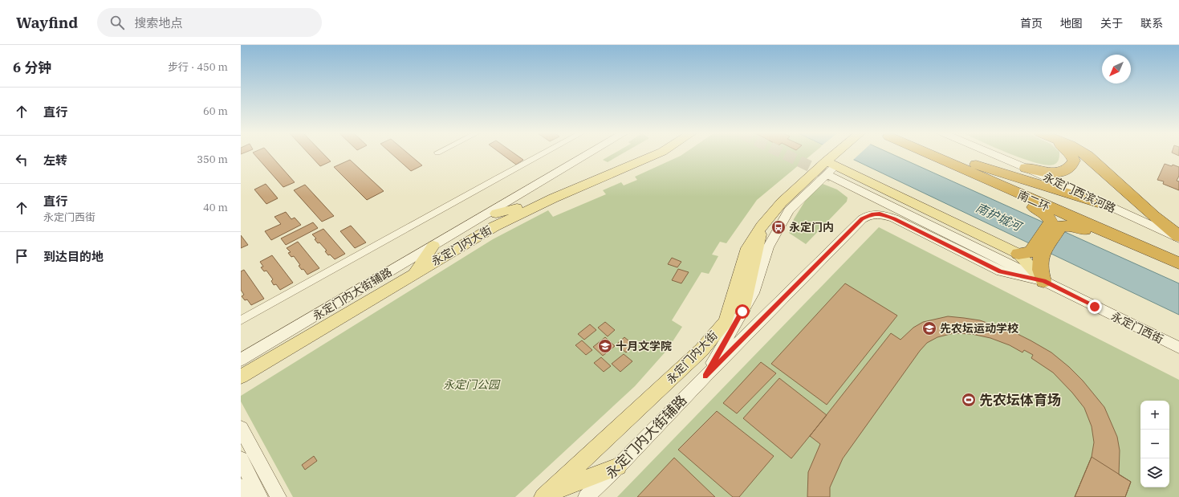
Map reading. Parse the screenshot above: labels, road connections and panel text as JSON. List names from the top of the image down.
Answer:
{
  "streets": {
    "highway": ["南二环"],
    "main road": ["永定门内大街"],
    "street": ["永定门西滨河路", "永定门内大街辅路", "永定门西街"]
  },
  "water": ["南护城河"],
  "parks": ["永定门公园"],
  "places": {
    "bus stop": ["永定门内"],
    "school or university": ["先农坛运动学校", "十月文学院"],
    "sports": ["先农坛体育场"]
  },
  "north": "bottom left",
  "page": {
    "header": "Wayfind",
    "search": "搜索地点",
    "nav": [
      "首页",
      "地图",
      "关于",
      "联系"
    ],
    "heading": ["6 分钟", "步行 · 450 m"],
    "list": [
      ["直行", "60 m"],
      ["左转", "350 m"],
      ["直行", "永定门西街", "40 m"],
      "到达目的地"
    ],
    "map_buttons": ["+", "−"]
  }
}
